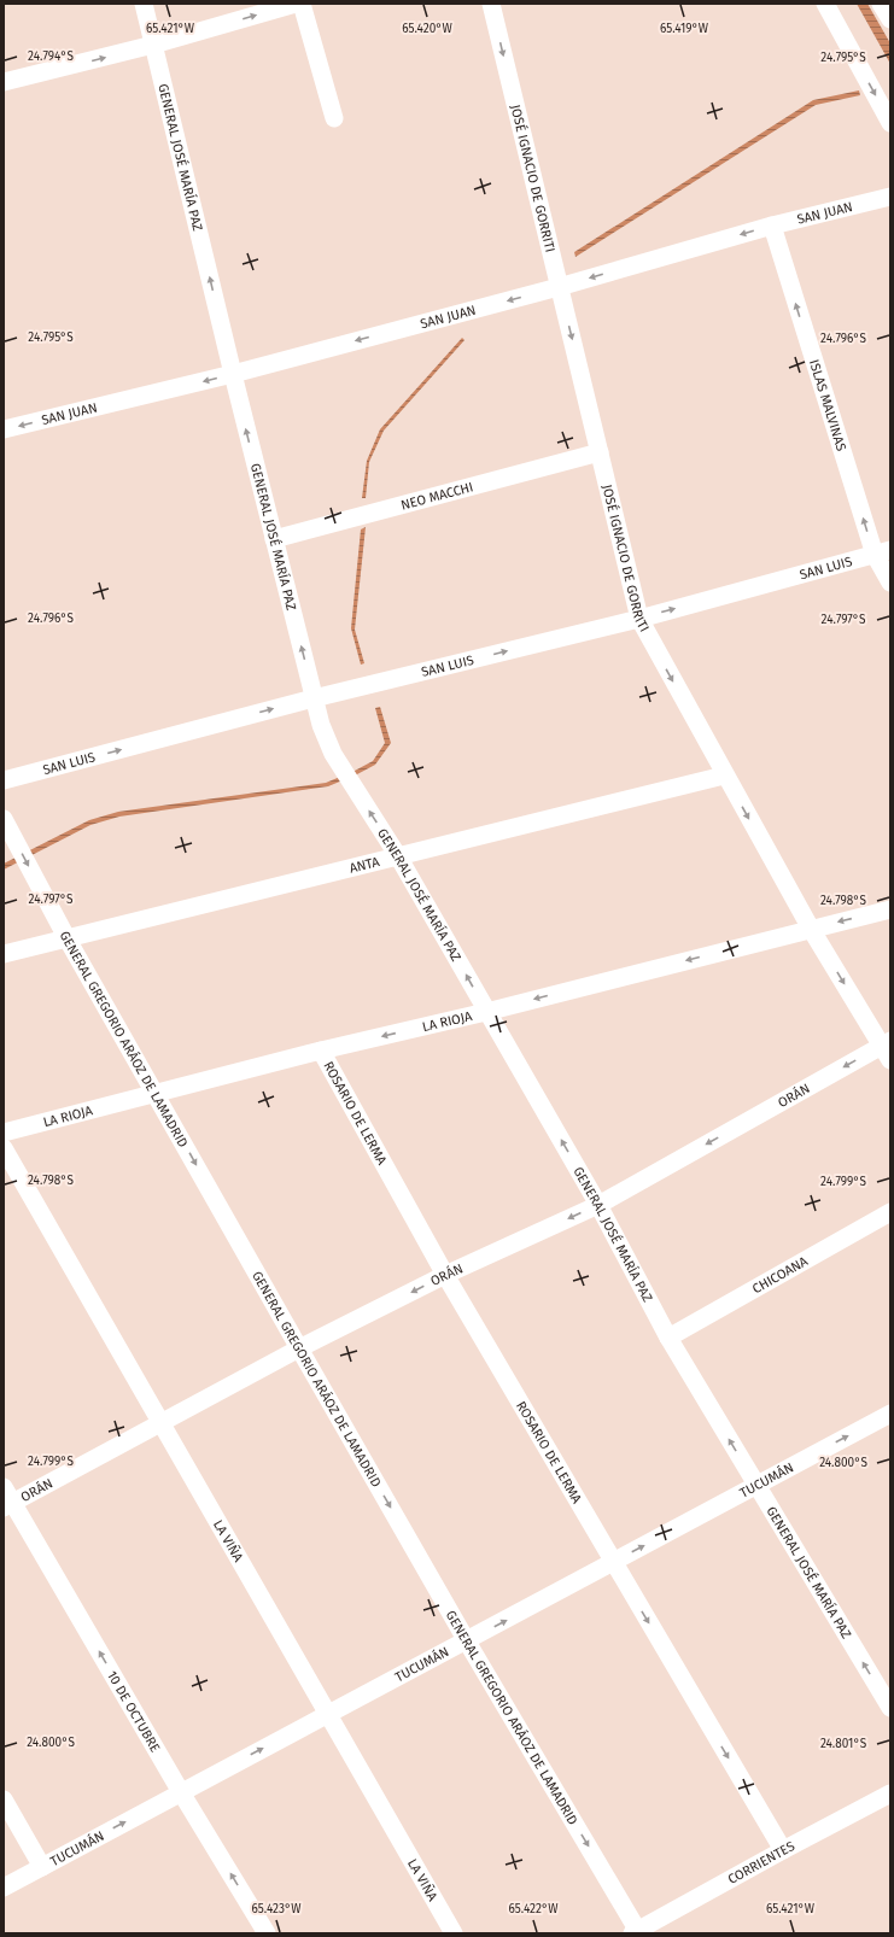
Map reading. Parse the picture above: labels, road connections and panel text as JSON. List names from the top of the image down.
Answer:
{
  "streets": {
    "street": [
      "GENERAL JOSÉ MARÍA PAZ",
      "JOSÉ IGNACIO DE GORRITI",
      "SAN JUAN",
      "ISLAS MALVINAS",
      "NEO MACCHI",
      "SAN LUIS",
      "ANTA",
      "LA RIOJA",
      "GENERAL GREGORIO ARÁOZ DE LAMADRID",
      "ORÁN",
      "ROSARIO DE LERMA",
      "CHICOANA",
      "TUCUMÁN",
      "LA VIÑA",
      "10 DE OCTUBRE",
      "CORRIENTES"
    ]
  },
  "crossings": [
    ["GENERAL JOSÉ MARÍA PAZ", "SAN JUAN"],
    ["GENERAL JOSÉ MARÍA PAZ", "NEO MACCHI"],
    ["GENERAL JOSÉ MARÍA PAZ", "SAN LUIS"],
    ["GENERAL JOSÉ MARÍA PAZ", "ANTA"],
    ["GENERAL JOSÉ MARÍA PAZ", "LA RIOJA"],
    ["GENERAL JOSÉ MARÍA PAZ", "ORÁN"],
    ["GENERAL JOSÉ MARÍA PAZ", "CHICOANA"],
    ["GENERAL JOSÉ MARÍA PAZ", "TUCUMÁN"],
    ["JOSÉ IGNACIO DE GORRITI", "SAN JUAN"],
    ["JOSÉ IGNACIO DE GORRITI", "NEO MACCHI"],
    ["JOSÉ IGNACIO DE GORRITI", "SAN LUIS"],
    ["JOSÉ IGNACIO DE GORRITI", "ANTA"],
    ["JOSÉ IGNACIO DE GORRITI", "LA RIOJA"],
    ["JOSÉ IGNACIO DE GORRITI", "ORÁN"],
    ["SAN JUAN", "ISLAS MALVINAS"],
    ["ISLAS MALVINAS", "SAN LUIS"],
    ["ANTA", "GENERAL GREGORIO ARÁOZ DE LAMADRID"],
    ["LA RIOJA", "GENERAL GREGORIO ARÁOZ DE LAMADRID"],
    ["LA RIOJA", "ROSARIO DE LERMA"],
    ["GENERAL GREGORIO ARÁOZ DE LAMADRID", "ORÁN"],
    ["GENERAL GREGORIO ARÁOZ DE LAMADRID", "TUCUMÁN"],
    ["GENERAL GREGORIO ARÁOZ DE LAMADRID", "CORRIENTES"],
    ["ORÁN", "ROSARIO DE LERMA"],
    ["ORÁN", "LA VIÑA"],
    ["ORÁN", "10 DE OCTUBRE"],
    ["ROSARIO DE LERMA", "TUCUMÁN"],
    ["ROSARIO DE LERMA", "CORRIENTES"],
    ["TUCUMÁN", "LA VIÑA"],
    ["TUCUMÁN", "10 DE OCTUBRE"]
  ],
  "one_way": [
    "GENERAL JOSÉ MARÍA PAZ",
    "JOSÉ IGNACIO DE GORRITI",
    "SAN JUAN",
    "ISLAS MALVINAS",
    "SAN LUIS",
    "LA RIOJA",
    "GENERAL GREGORIO ARÁOZ DE LAMADRID",
    "ORÁN",
    "ROSARIO DE LERMA",
    "TUCUMÁN",
    "10 DE OCTUBRE"
  ],
  "coordinates": [
    "65.421°W",
    "65.420°W",
    "65.419°W",
    "24.794°S",
    "24.795°S",
    "24.796°S",
    "24.797°S",
    "24.798°S",
    "24.799°S",
    "24.800°S",
    "24.801°S",
    "65.423°W",
    "65.422°W"
  ]
}
